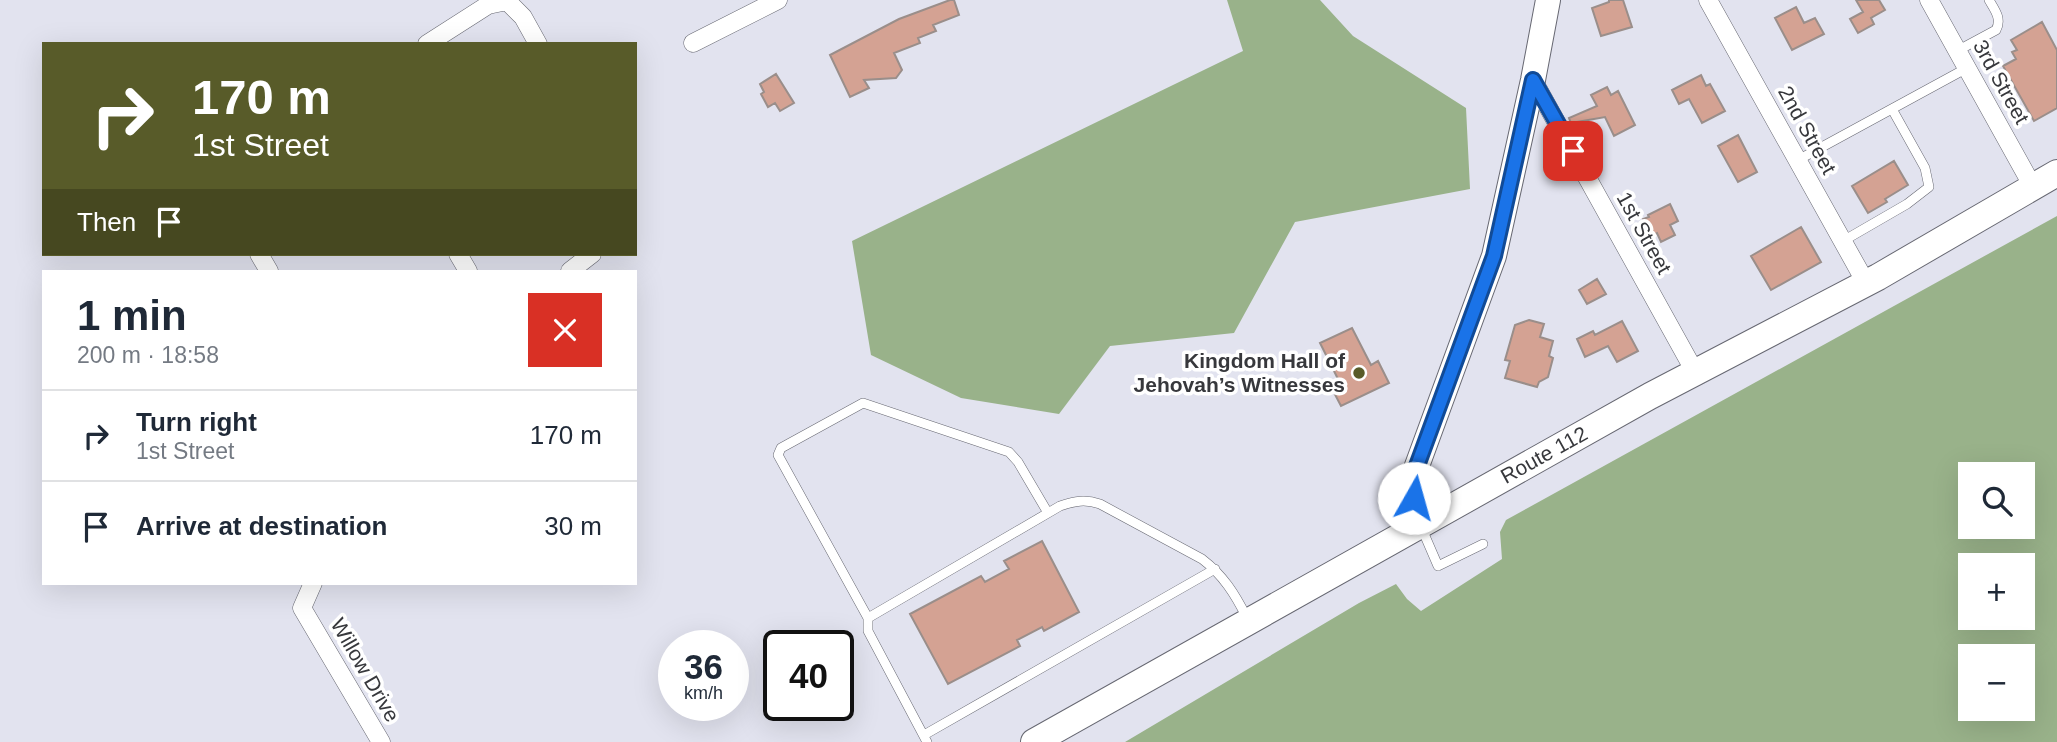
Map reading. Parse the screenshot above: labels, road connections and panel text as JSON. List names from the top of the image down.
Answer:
{
  "streets": {
    "main road": ["Route 112"],
    "street": [
      "3rd Street",
      "2nd Street",
      "1st Street",
      "Willow Drive"
    ]
  },
  "crossings": [
    ["3rd Street", "Route 112"],
    ["2nd Street", "Route 112"],
    ["1st Street", "Route 112"]
  ],
  "places": ["Kingdom Hall of Jehovah’s Witnesses"],
  "page": {
    "turn": ["170 m", "1st Street"],
    "then": "Then",
    "heading": ["1 min", "200 m · 18:58"],
    "list": [
      {
        "name": "Turn right",
        "note": "1st Street",
        "value": "170 m"
      },
      {
        "name": "Arrive at destination",
        "value": "30 m"
      }
    ],
    "map_buttons": ["+", "−"],
    "speed": "36 km/h",
    "limit": "40"
  }
}
